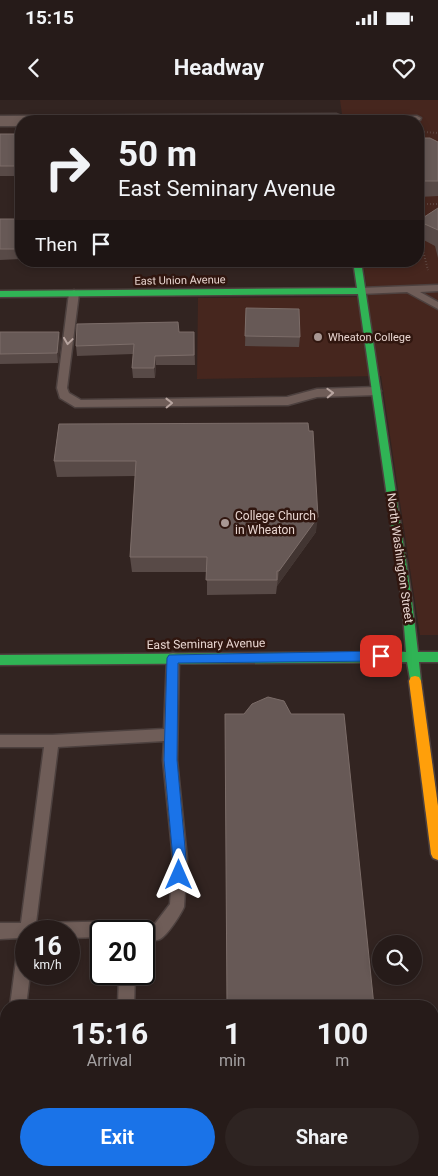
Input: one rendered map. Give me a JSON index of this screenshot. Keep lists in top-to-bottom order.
{
  "streets": {
    "street": ["East Union Avenue", "North Washington Street", "East Seminary Avenue"]
  },
  "crossings": [
    ["East Union Avenue", "North Washington Street"],
    ["North Washington Street", "East Seminary Avenue"]
  ],
  "places": ["Wheaton College", "College Church in Wheaton"],
  "page": {
    "status": "15:15",
    "header": "Headway",
    "turn": ["50 m", "East Seminary Avenue"],
    "then": "Then",
    "speed": "16 km/h",
    "limit": "20",
    "eta": [
      "15:16",
      "Arrival",
      "1",
      "min",
      "100",
      "m"
    ],
    "buttons": ["Exit", "Share"]
  }
}
